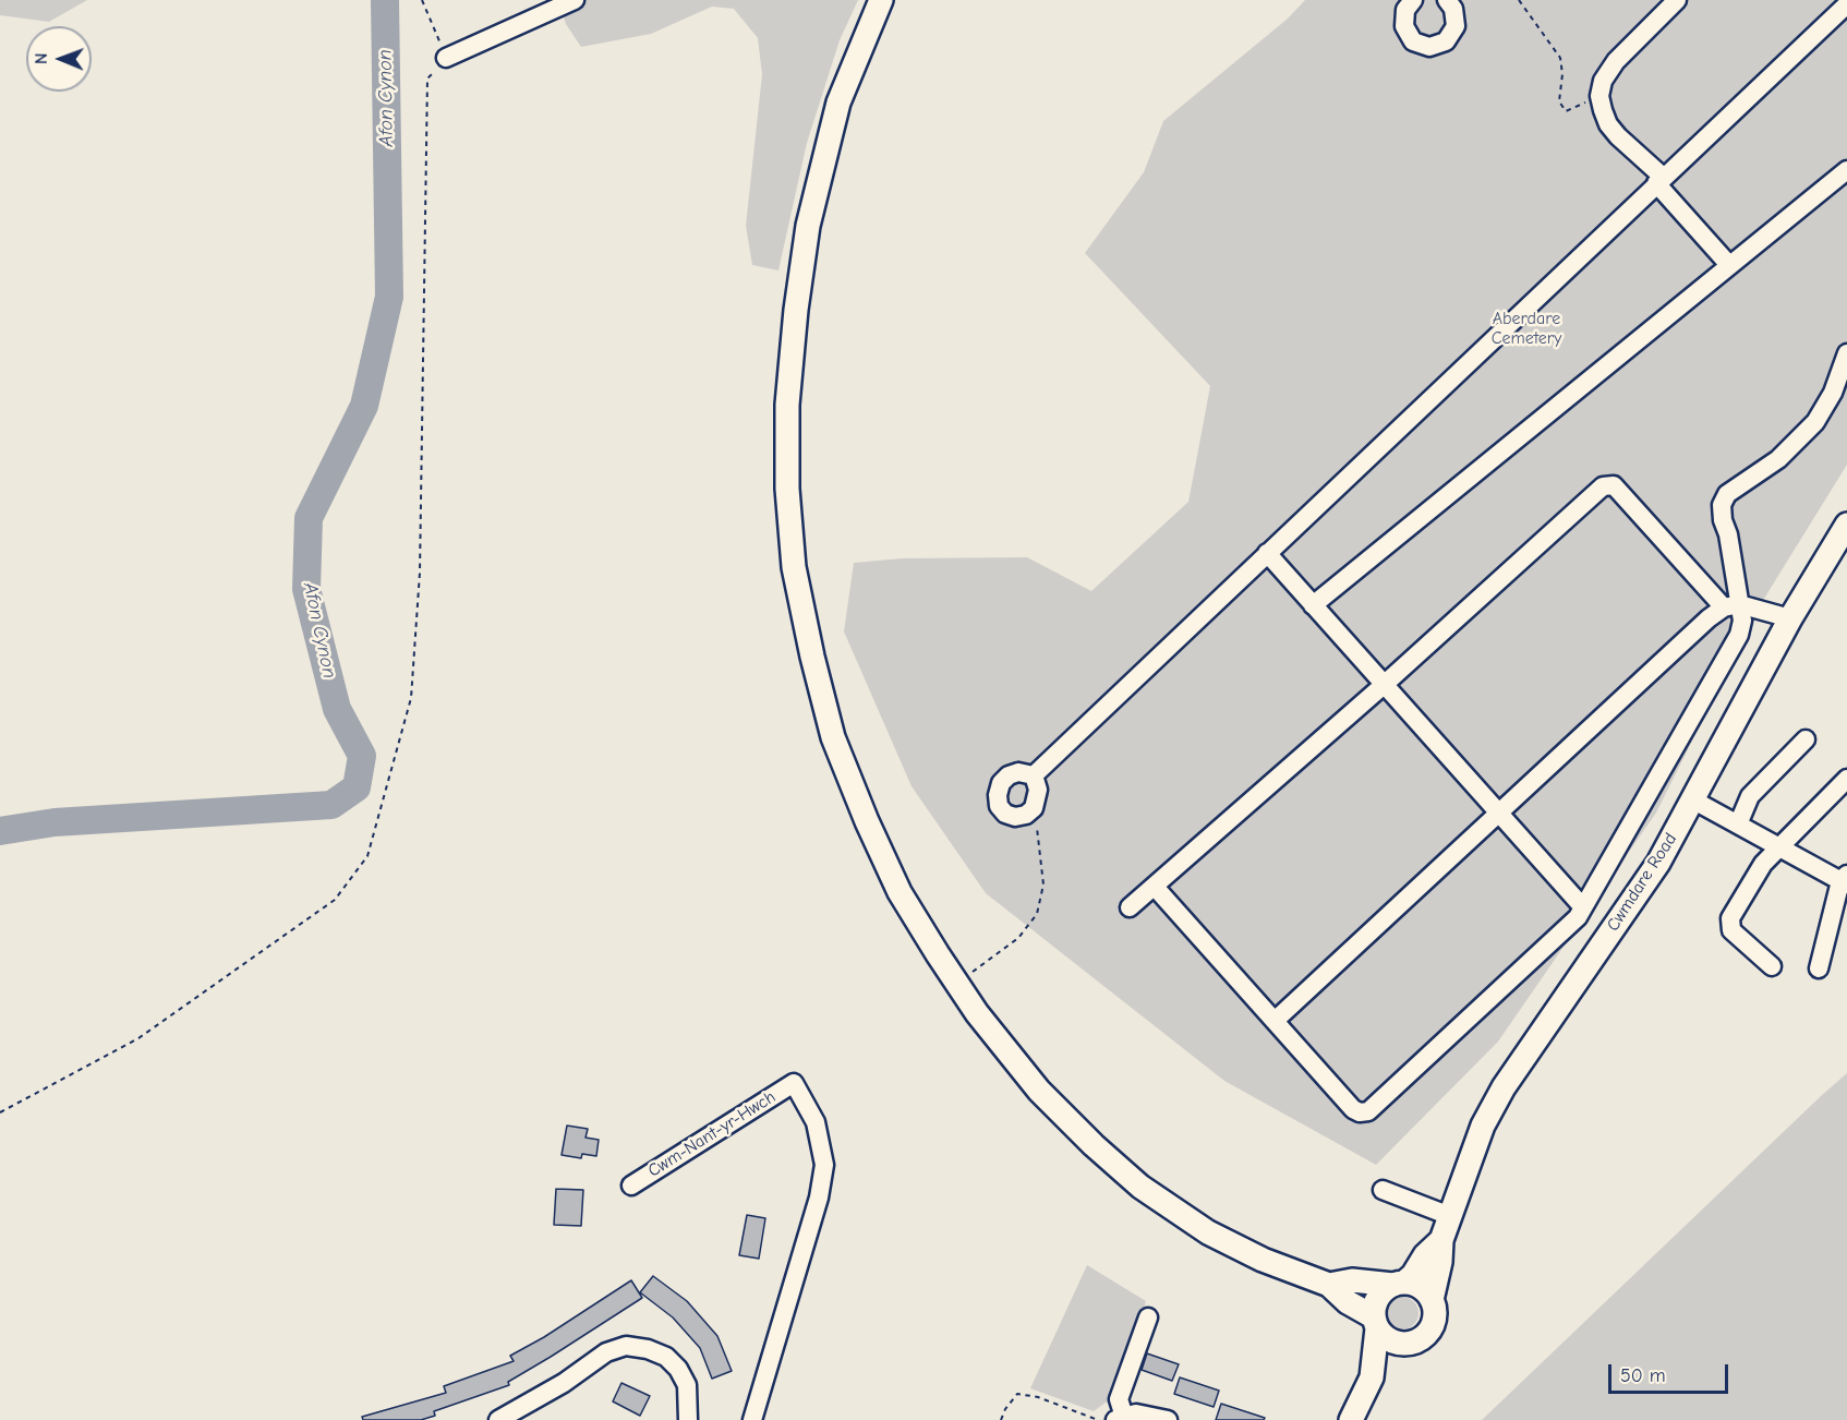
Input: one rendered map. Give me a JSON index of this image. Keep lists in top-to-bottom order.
{
  "streets": {
    "main road": ["Cwmdare Road"],
    "street": ["Cwm-Nant-yr-Hwch"]
  },
  "water": ["Afon Cynon"],
  "parks": ["Aberdare Cemetery"],
  "scale_bar": "50 m",
  "north": "left"
}
